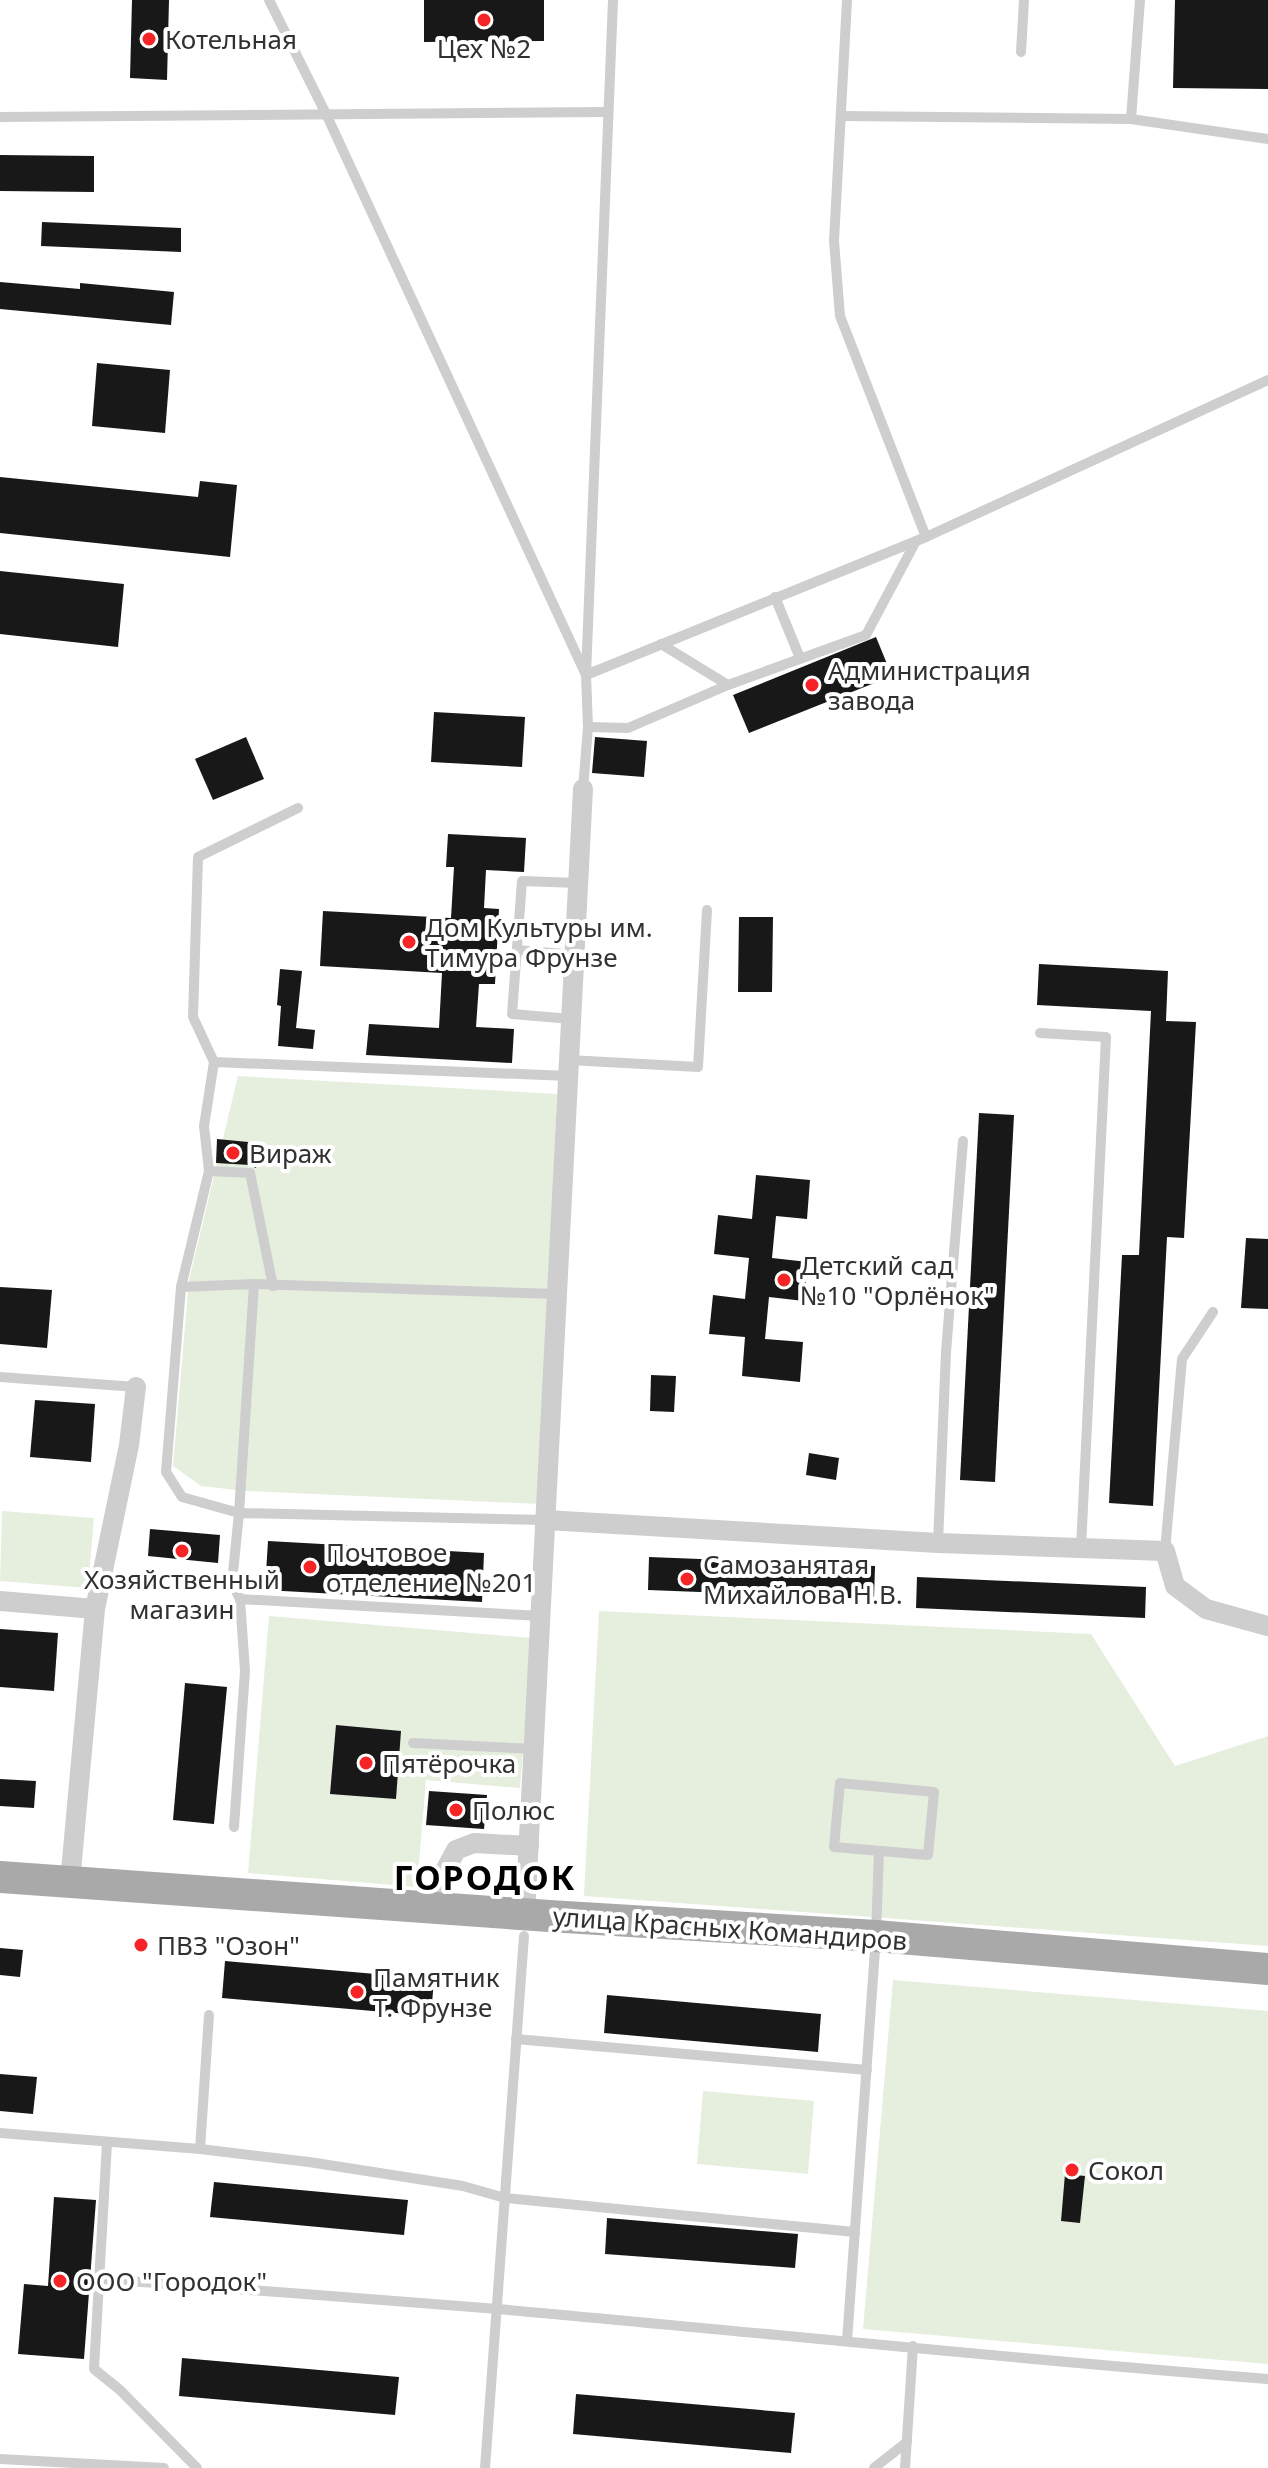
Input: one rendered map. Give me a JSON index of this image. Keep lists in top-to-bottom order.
{
  "streets": {
    "main road": ["улица Красных Командиров"]
  },
  "districts": ["ГОРОДОК"],
  "places": [
    "Цех №2",
    "Котельная",
    "Администрация завода",
    "Дом Культуры им. Тимура Фрунзе",
    "Вираж",
    "Детский сад №10 \"Орлёнок\"",
    "Хозяйственный магазин",
    "Почтовое отделение №201",
    "Самозанятая Михайлова Н.В.",
    "Пятёрочка",
    "Полюс",
    "ПВЗ \"Озон\"",
    "Памятник Т. Фрунзе",
    "Сокол",
    "ООО \"Городок\""
  ]
}
